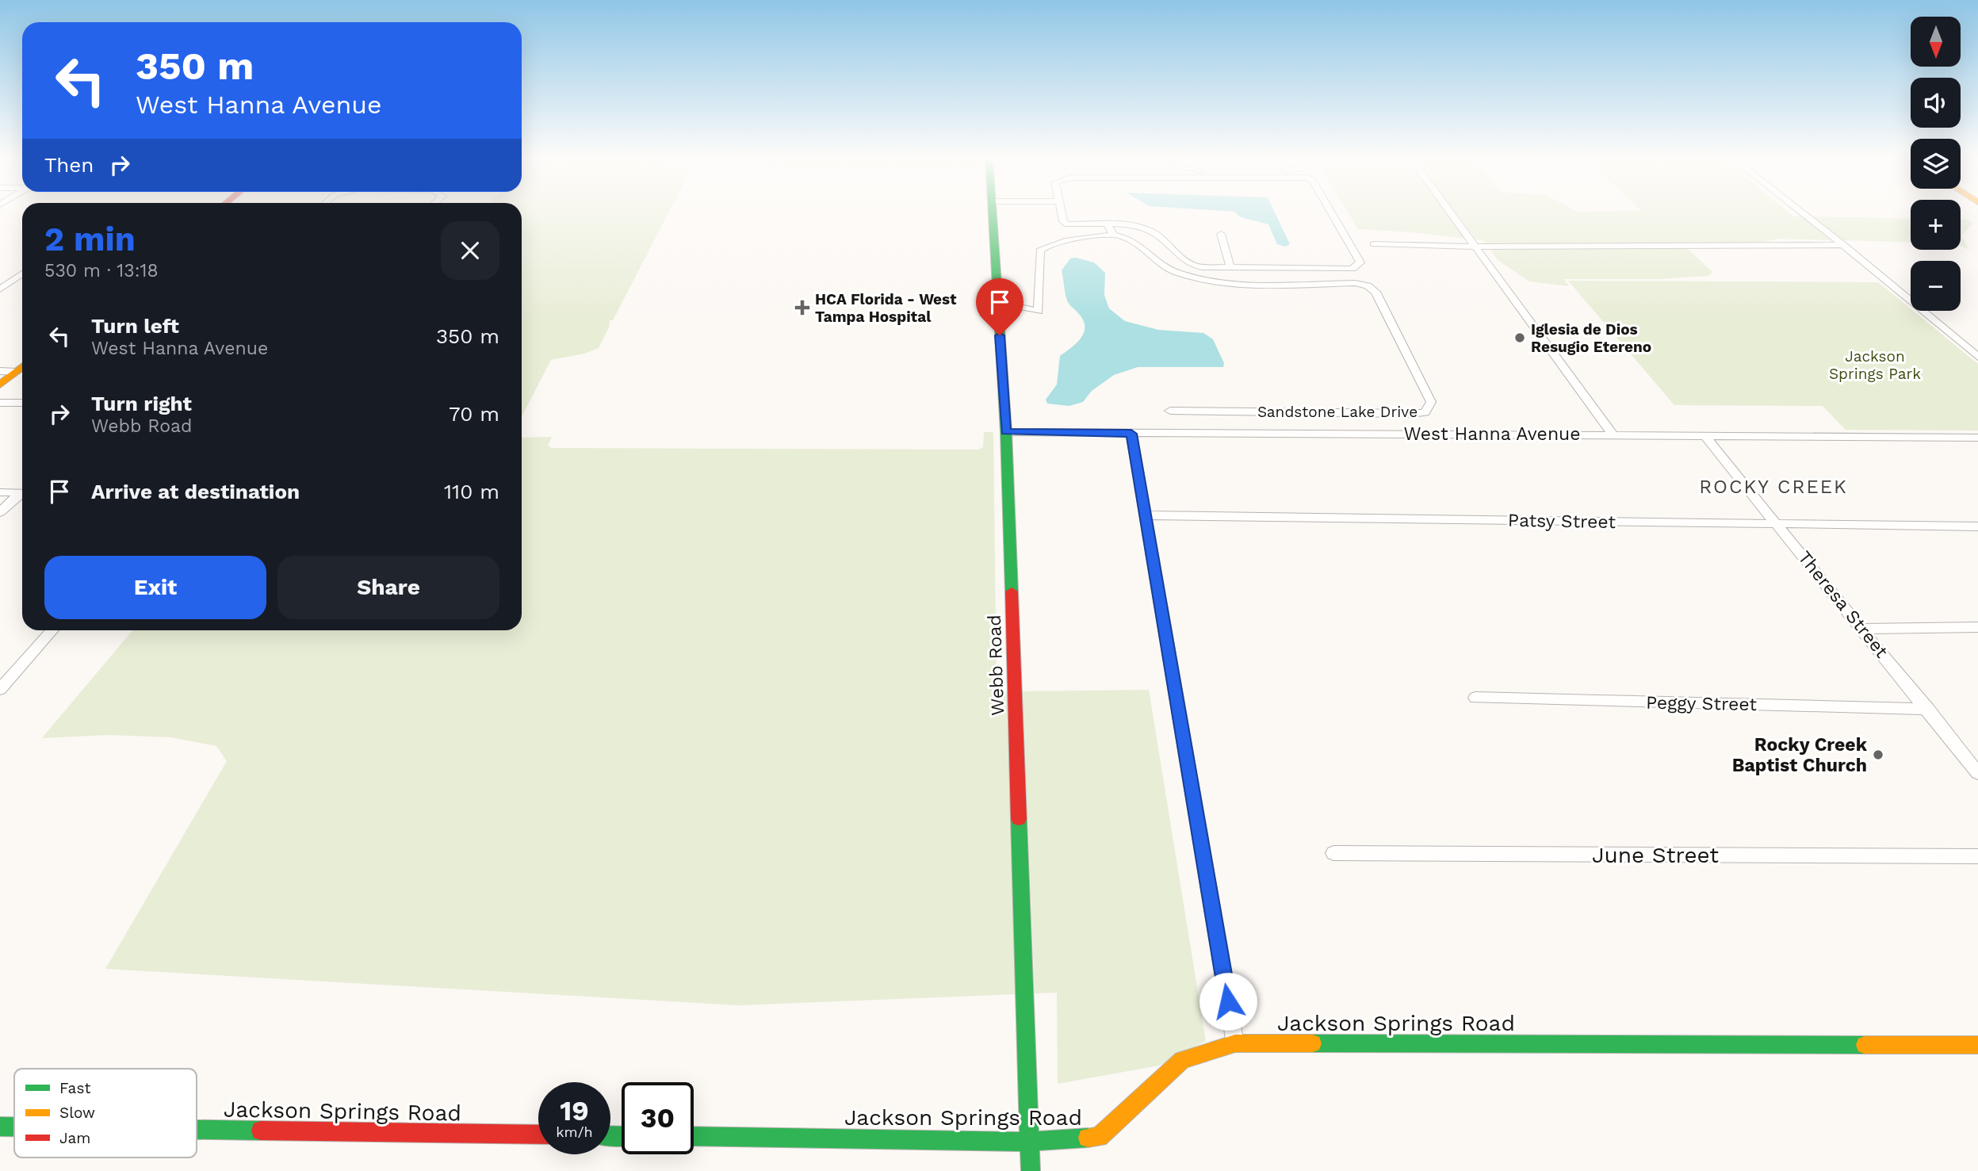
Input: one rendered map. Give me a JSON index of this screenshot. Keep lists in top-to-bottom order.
{
  "streets": {
    "street": [
      "Sandstone Lake Drive",
      "West Hanna Avenue",
      "Patsy Street",
      "Theresa Street",
      "Webb Road",
      "Peggy Street",
      "June Street",
      "Jackson Springs Road"
    ]
  },
  "crossings": [
    ["West Hanna Avenue", "Theresa Street"],
    ["West Hanna Avenue", "Webb Road"],
    ["Patsy Street", "Theresa Street"],
    ["Theresa Street", "Peggy Street"],
    ["Webb Road", "Jackson Springs Road"]
  ],
  "districts": ["ROCKY CREEK"],
  "parks": ["Jackson Springs Park"],
  "places": {
    "health": ["HCA Florida - West Tampa Hospital"],
    "other": ["Iglesia de Dios Resugio Etereno", "Rocky Creek Baptist Church"]
  },
  "legend": ["Fast", "Slow", "Jam"],
  "north": "bottom",
  "page": {
    "map_buttons": ["+", "−"],
    "turn": ["350 m", "West Hanna Avenue"],
    "then": "Then",
    "heading": ["2 min", "530 m · 13:18"],
    "list": [
      {
        "name": "Turn left",
        "note": "West Hanna Avenue",
        "value": "350 m"
      },
      {
        "name": "Turn right",
        "note": "Webb Road",
        "value": "70 m"
      },
      {
        "name": "Arrive at destination",
        "value": "110 m"
      }
    ],
    "buttons": ["Exit", "Share"],
    "speed": "19 km/h",
    "limit": "30"
  }
}
